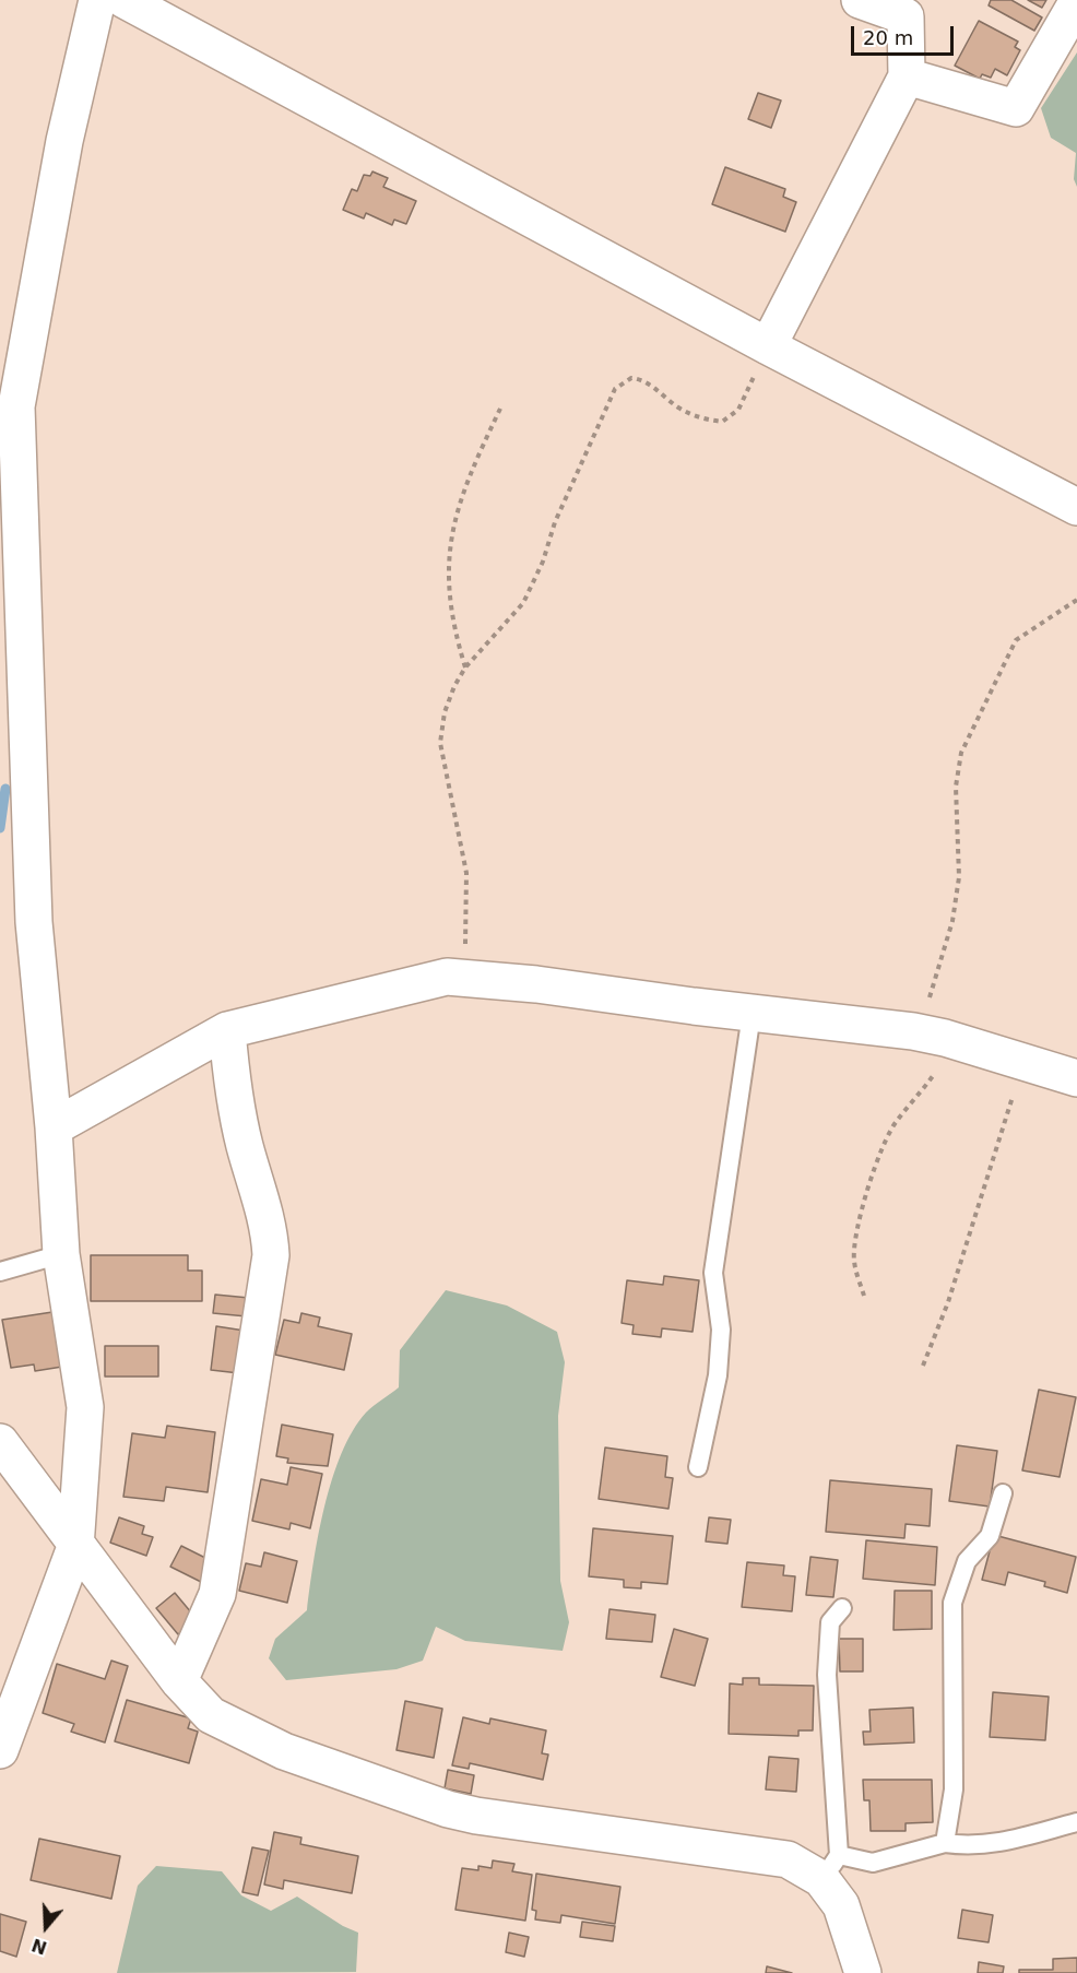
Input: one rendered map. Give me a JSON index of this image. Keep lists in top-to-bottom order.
{
  "scale_bar": "20 m",
  "north": "bottom"
}
